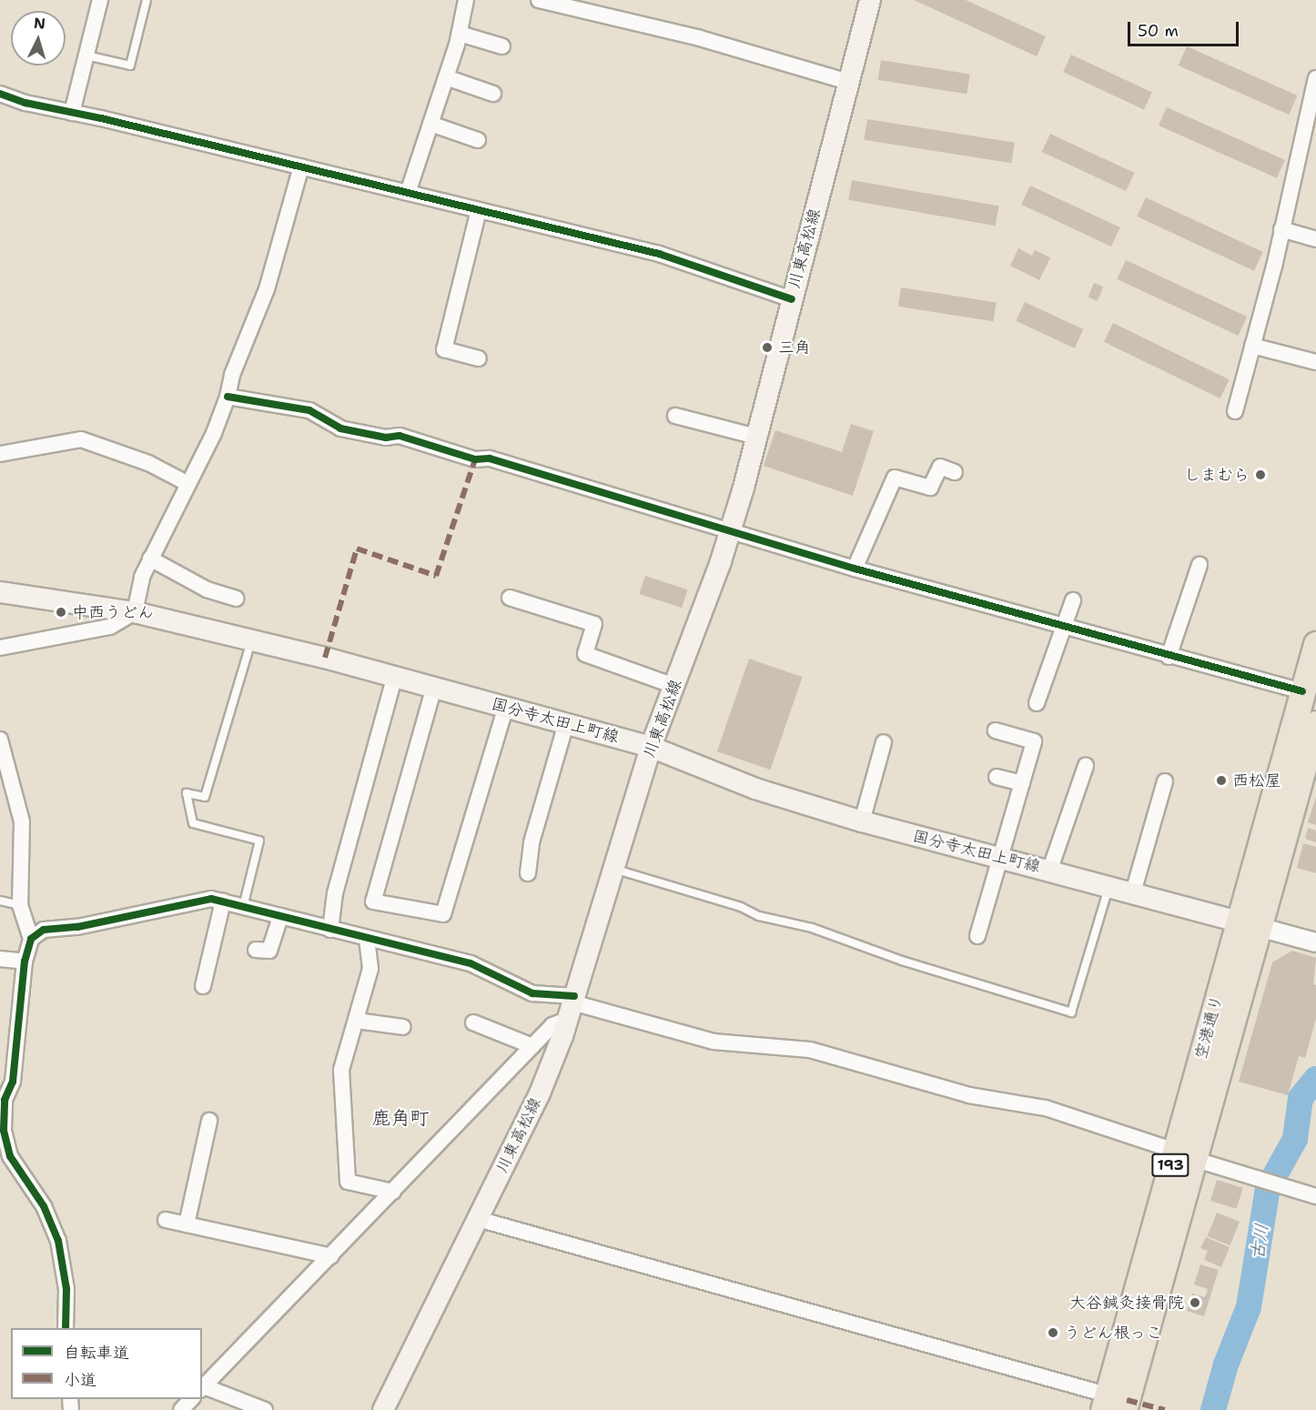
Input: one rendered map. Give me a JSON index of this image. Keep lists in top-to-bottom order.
{
  "streets": {
    "highway": ["空港通り", "193"],
    "main road": ["川東高松線", "国分寺太田上町線"]
  },
  "crossings": [
    ["川東高松線", "国分寺太田上町線"],
    ["国分寺太田上町線", "空港通り"]
  ],
  "districts": ["鹿角町"],
  "water": ["古川"],
  "places": [
    "三角",
    "しまむら",
    "中西うどん",
    "西松屋",
    "大谷鍼灸接骨院",
    "うどん根っこ"
  ],
  "legend": ["自転車道", "小道"],
  "scale_bar": "50 m",
  "north": "top"
}
